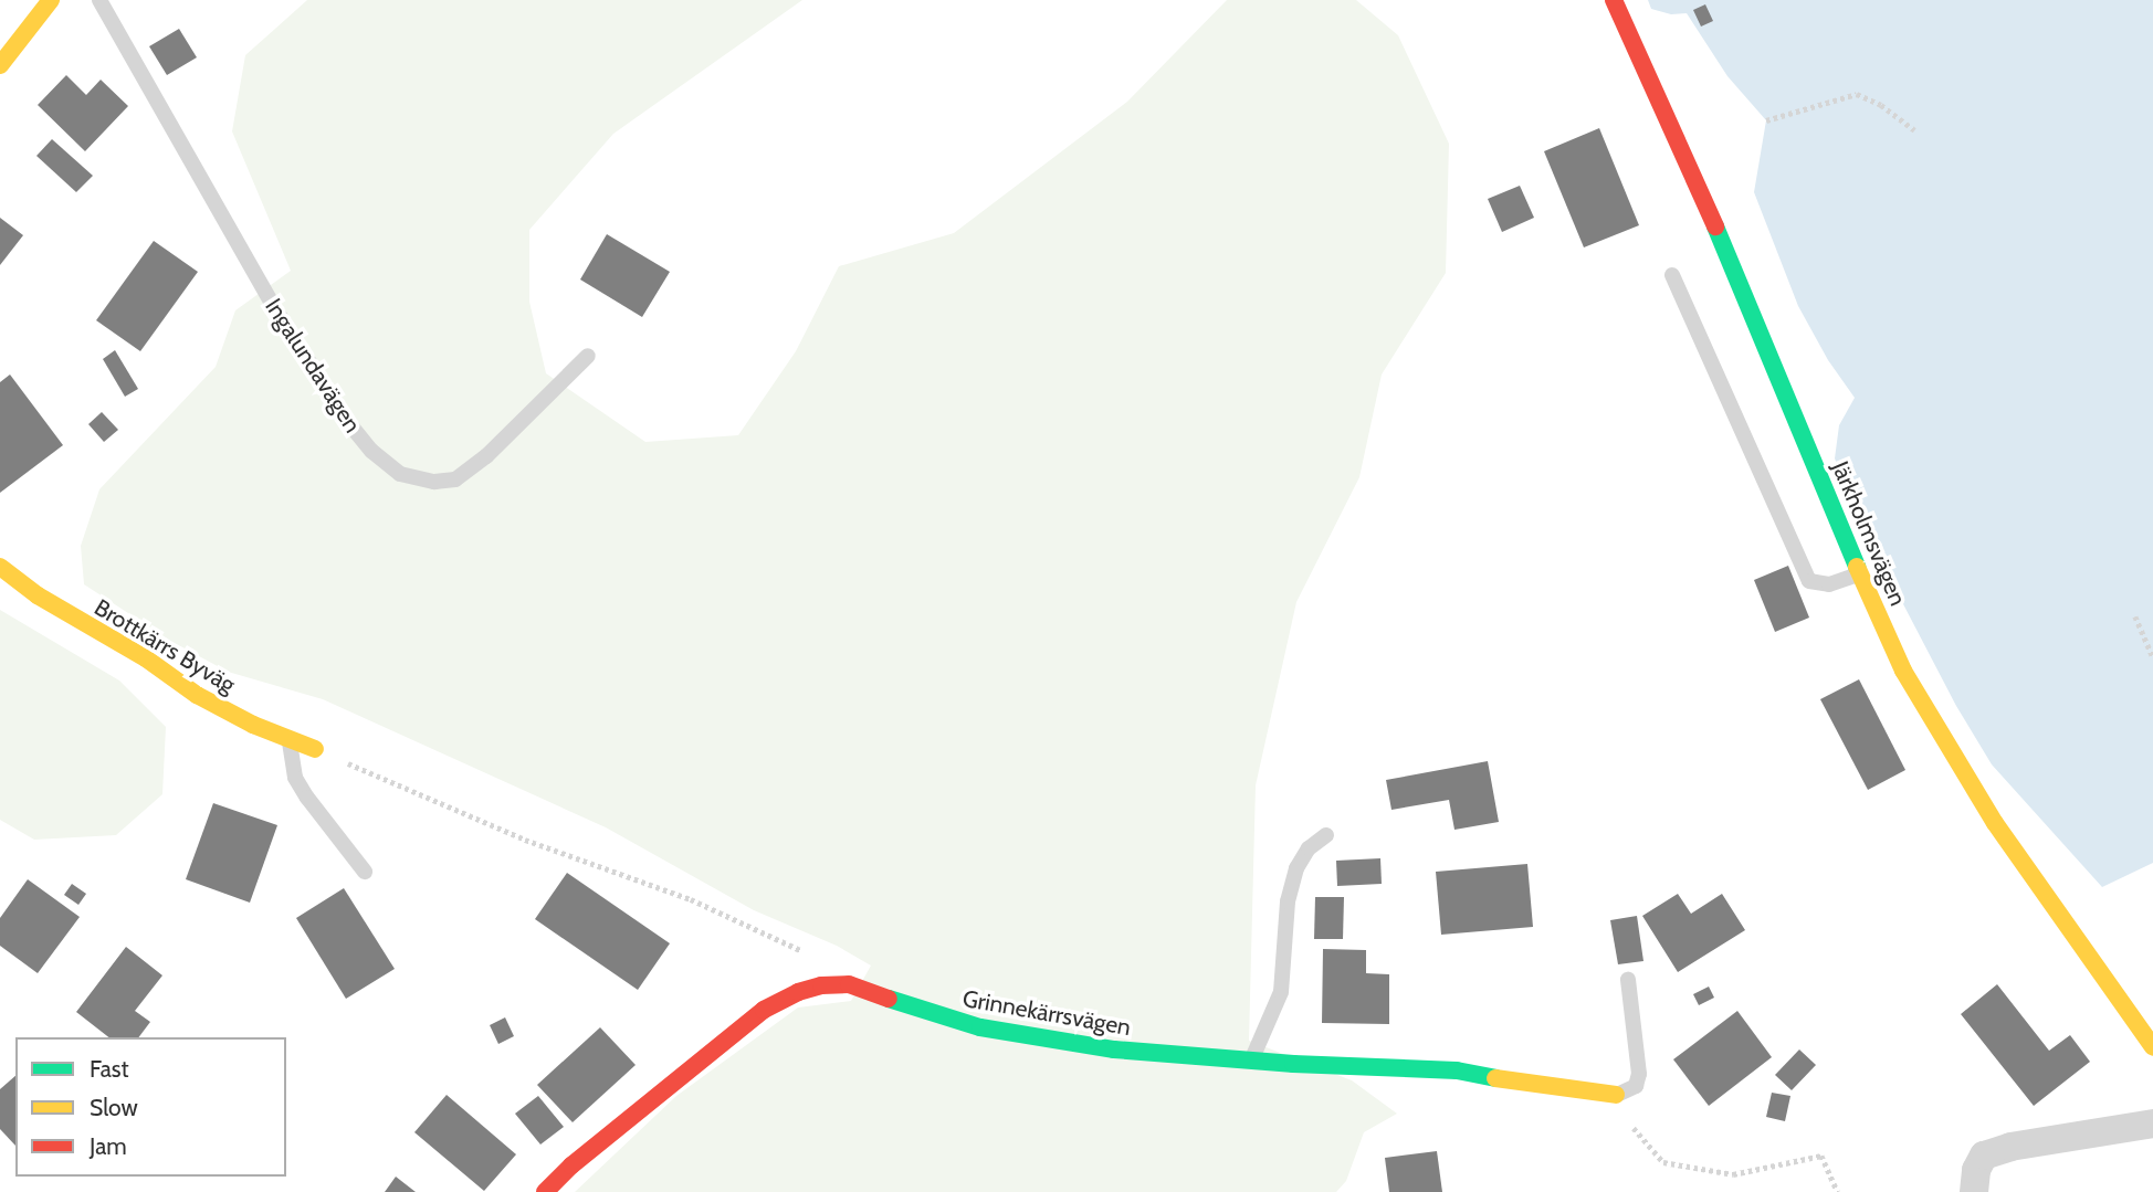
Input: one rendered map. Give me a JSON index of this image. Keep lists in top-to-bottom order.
{
  "streets": {
    "street": ["Järkholmsvägen", "Brottkärrs Byväg", "Grinnekärrsvägen"],
    "lane": ["Ingalundavägen"]
  },
  "legend": ["Fast", "Slow", "Jam"]
}
